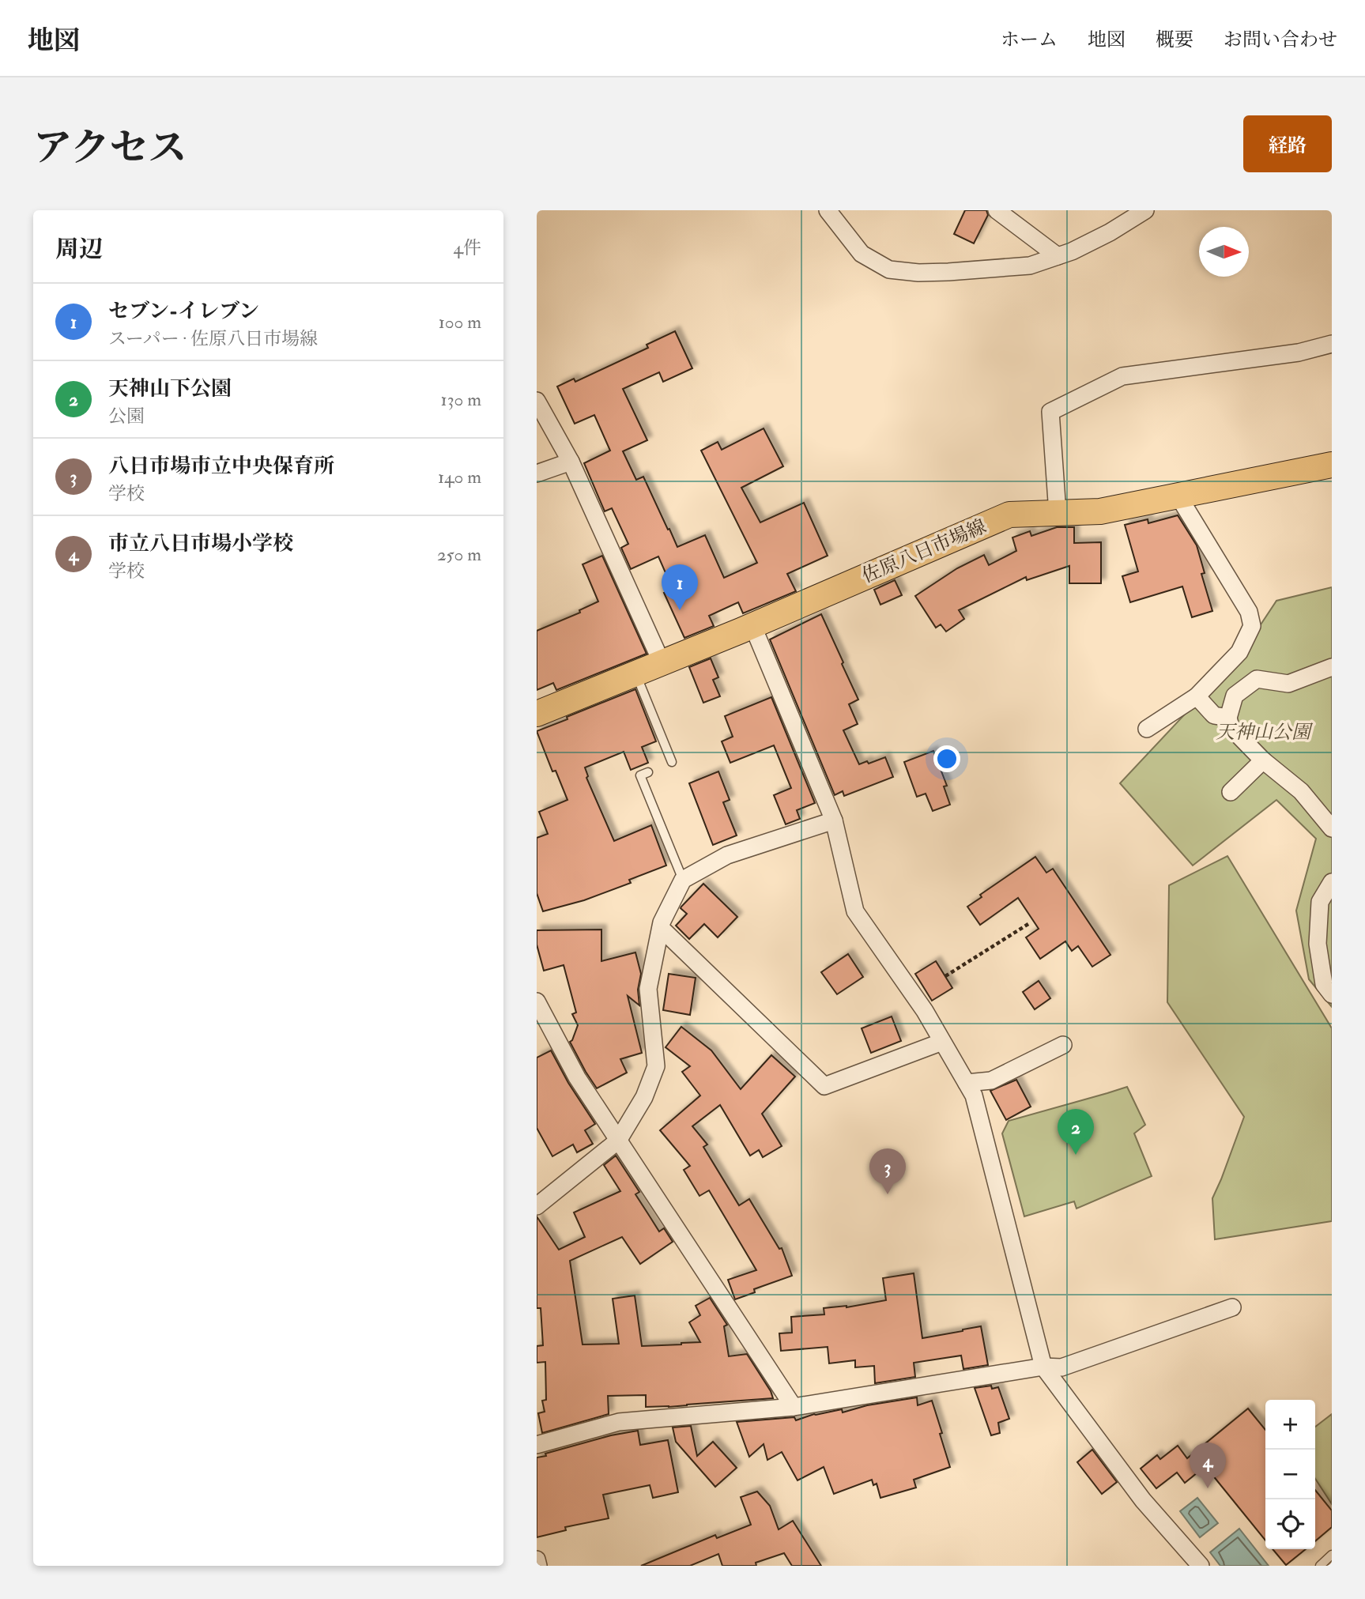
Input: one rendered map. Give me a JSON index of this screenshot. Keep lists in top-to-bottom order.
{
  "streets": {
    "main road": ["佐原八日市場線"]
  },
  "parks": ["天神山公園"],
  "north": "right",
  "page": {
    "header": "地図",
    "nav": [
      "ホーム",
      "地図",
      "概要",
      "お問い合わせ"
    ],
    "buttons": "経路",
    "title": "アクセス",
    "heading": ["周辺", "4件"],
    "list": [
      {
        "mark": "1",
        "name": "セブン-イレブン",
        "note": "スーパー · 佐原八日市場線",
        "value": "100 m"
      },
      {
        "mark": "2",
        "name": "天神山下公園",
        "note": "公園",
        "value": "130 m"
      },
      {
        "mark": "3",
        "name": "八日市場市立中央保育所",
        "note": "学校",
        "value": "140 m"
      },
      {
        "mark": "4",
        "name": "市立八日市場小学校",
        "note": "学校",
        "value": "250 m"
      }
    ],
    "pins": [
      "1",
      "2",
      "3",
      "4"
    ],
    "map_buttons": ["+", "−"]
  }
}
